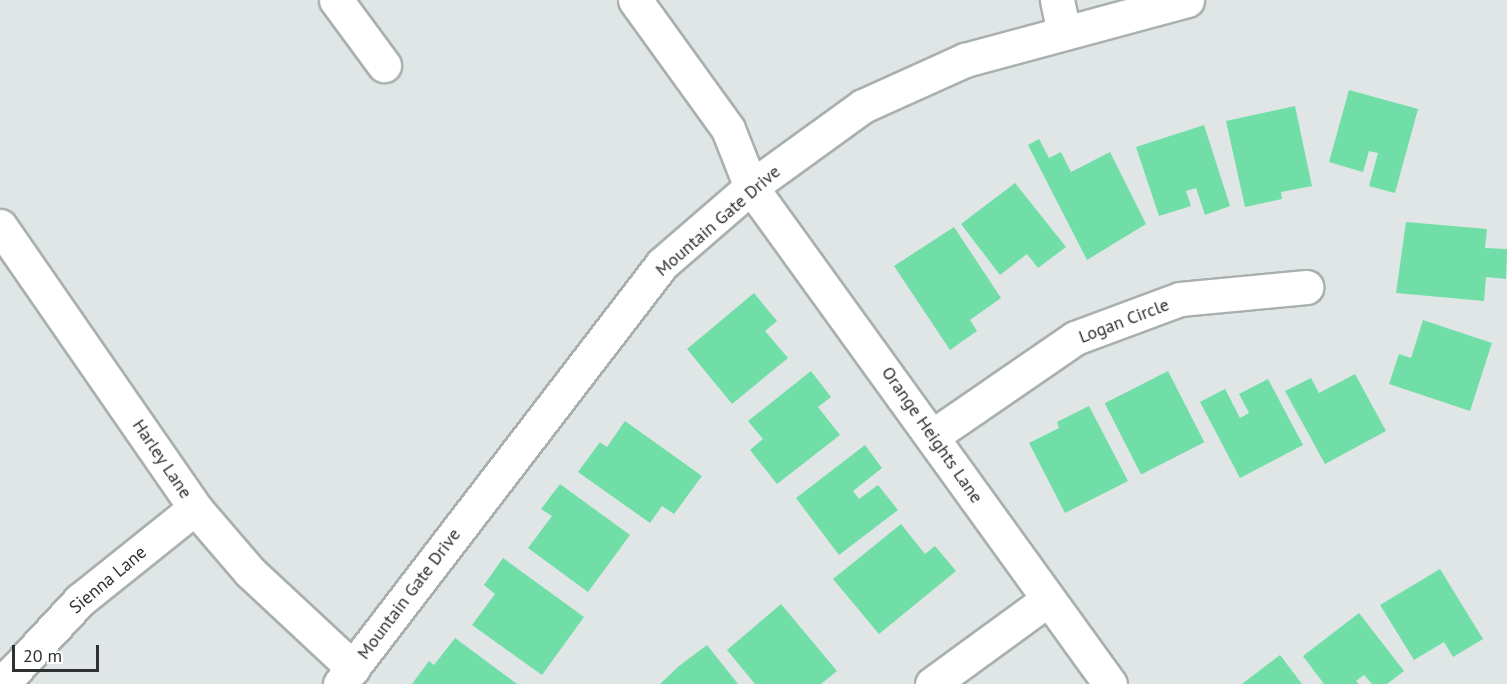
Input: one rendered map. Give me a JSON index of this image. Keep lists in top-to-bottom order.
{
  "streets": {
    "street": [
      "Mountain Gate Drive",
      "Logan Circle",
      "Orange Heights Lane",
      "Harley Lane",
      "Sienna Lane"
    ]
  },
  "crossings": [
    ["Mountain Gate Drive", "Orange Heights Lane"],
    ["Mountain Gate Drive", "Harley Lane"],
    ["Logan Circle", "Orange Heights Lane"],
    ["Harley Lane", "Sienna Lane"]
  ],
  "scale_bar": "20 m"
}
